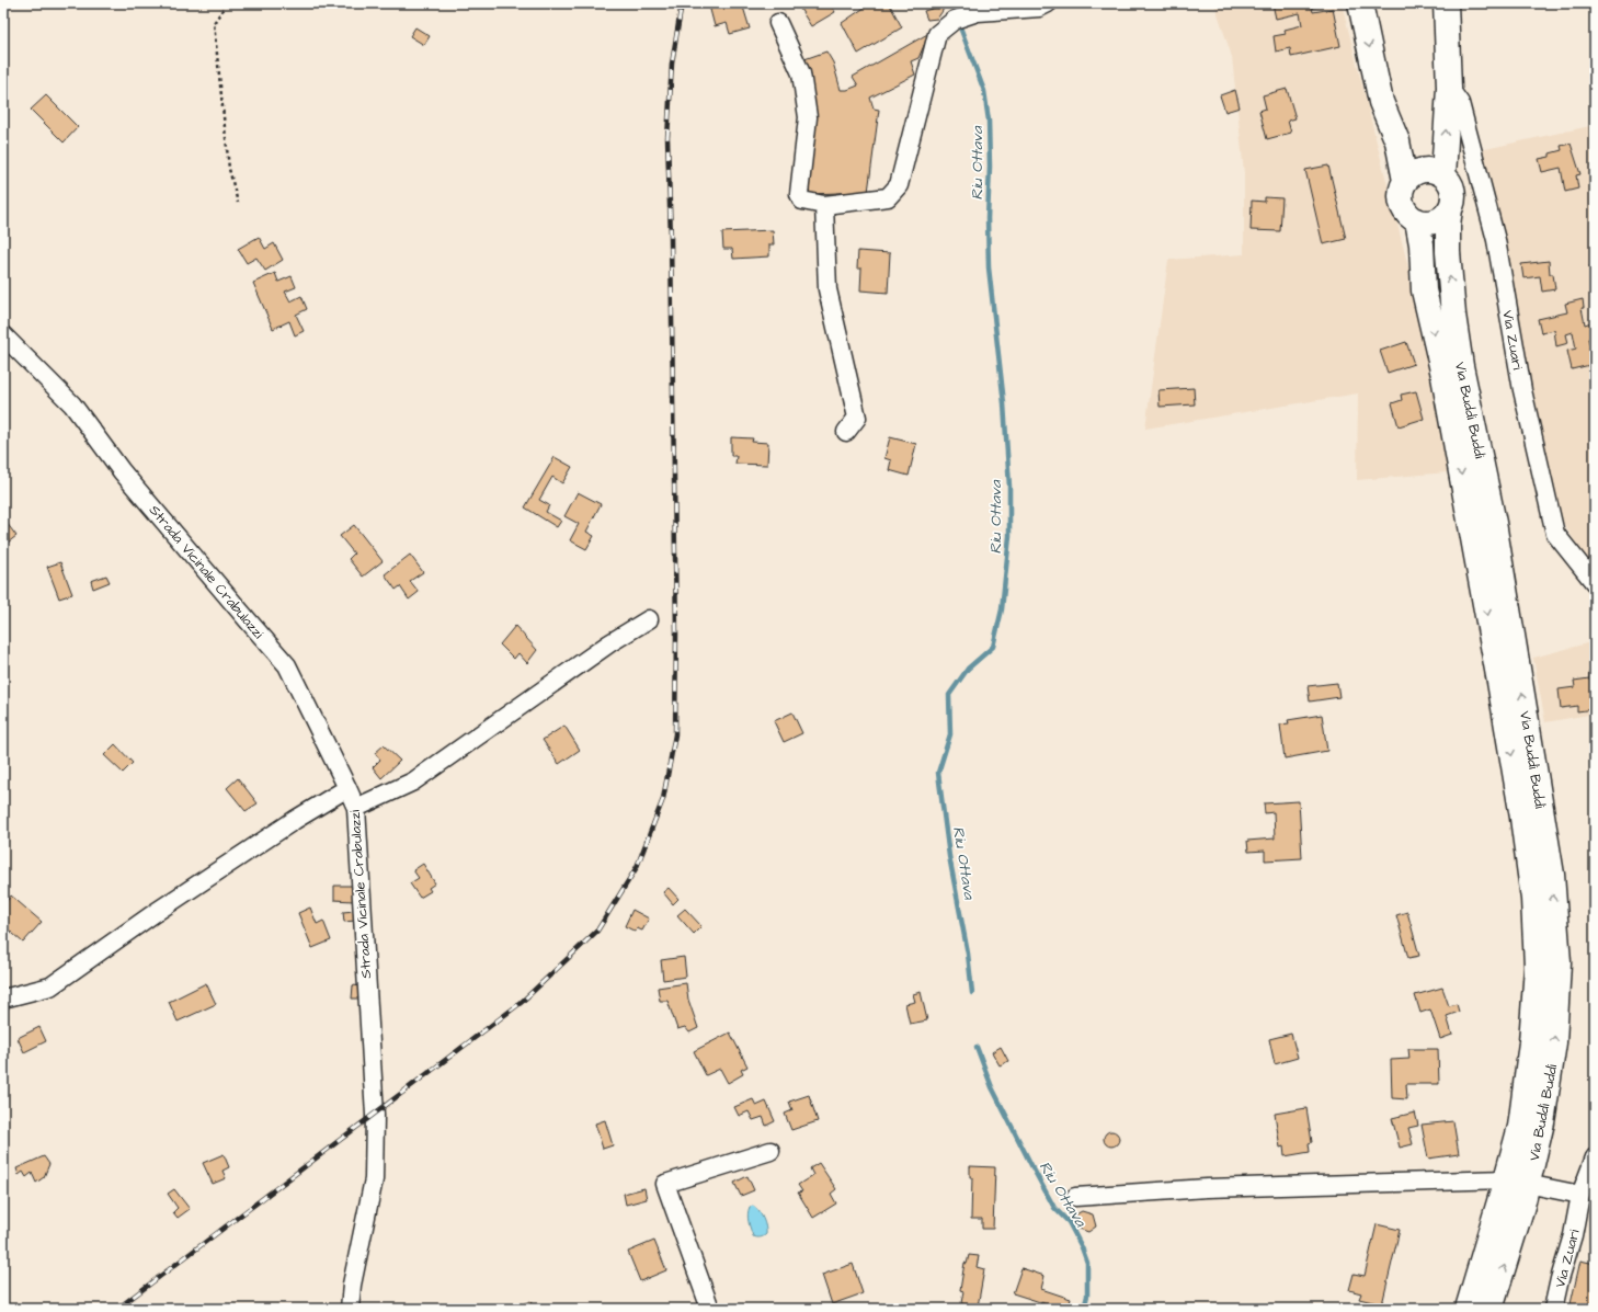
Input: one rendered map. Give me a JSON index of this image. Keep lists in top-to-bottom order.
{
  "streets": {
    "main road": ["Via Buddi Buddi"],
    "street": ["Via Zuari", "Strada Vicinale Crabulazzi"]
  },
  "water": ["Riu Ottava"]
}
